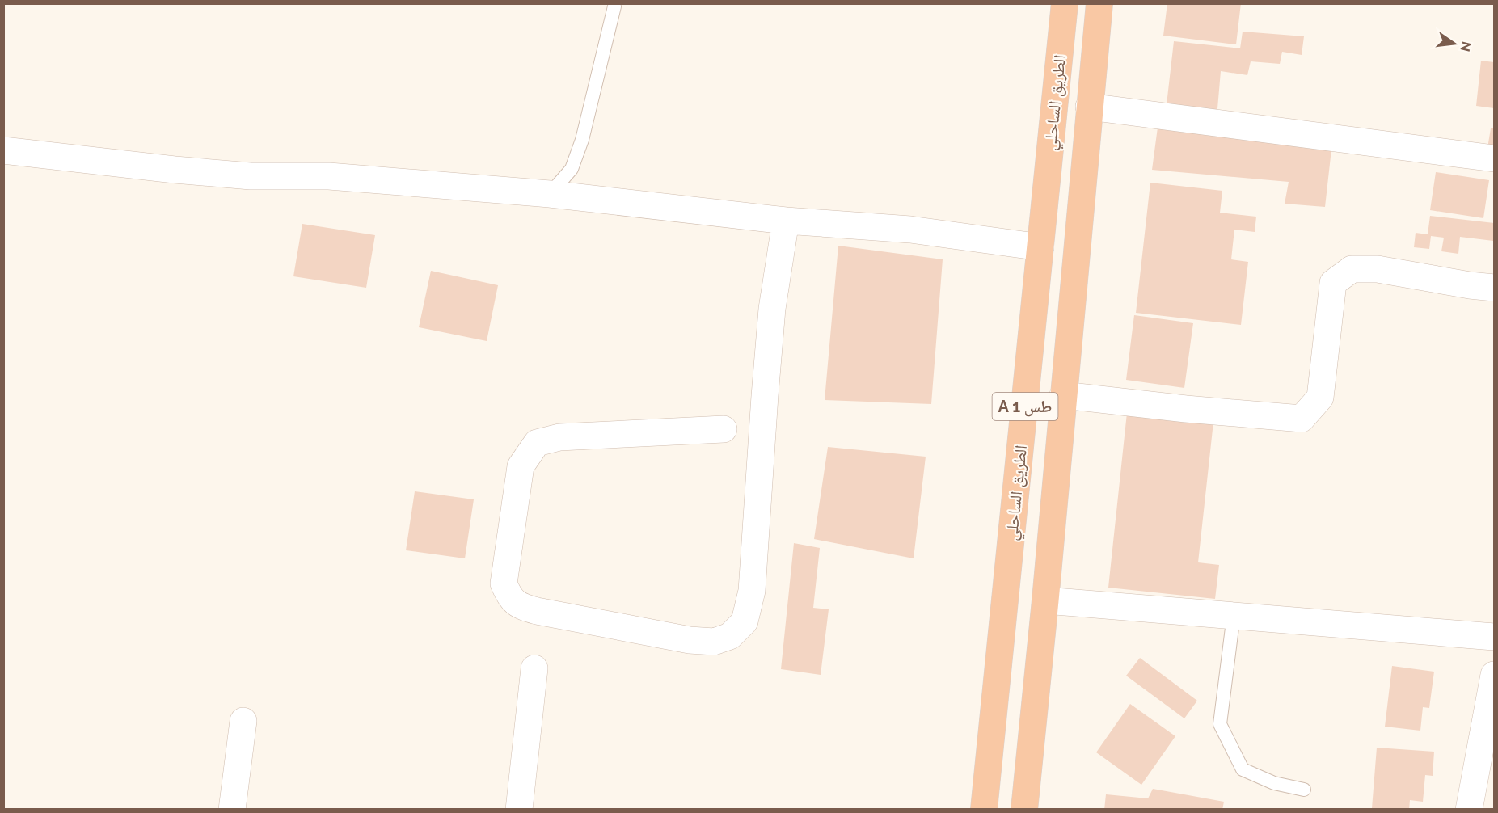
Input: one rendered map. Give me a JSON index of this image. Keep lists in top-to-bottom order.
{
  "streets": {
    "highway": ["الطريق الساحلي", "A 1 طس"]
  },
  "north": "right"
}
